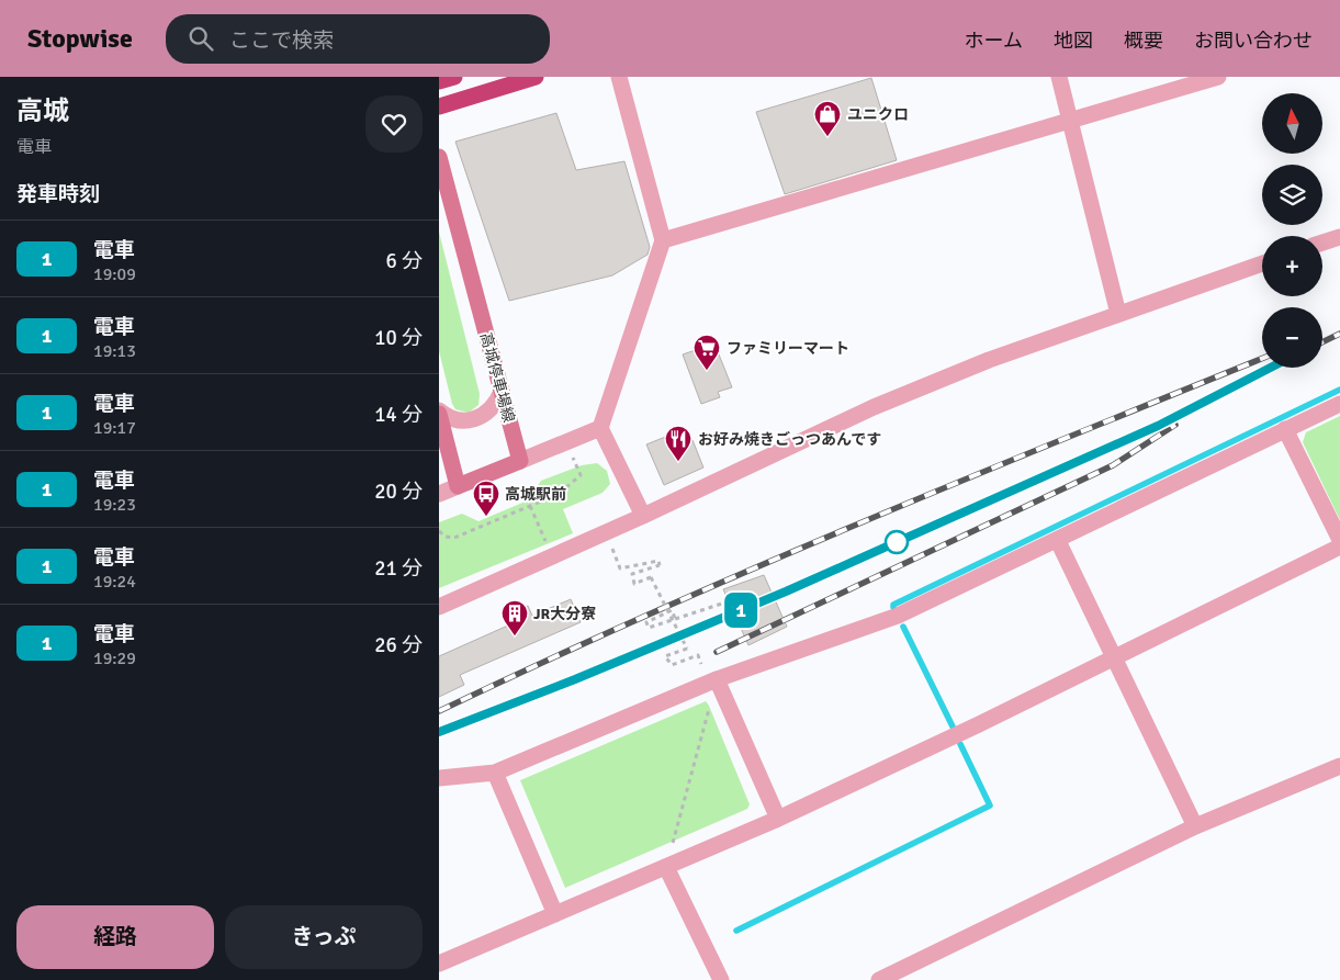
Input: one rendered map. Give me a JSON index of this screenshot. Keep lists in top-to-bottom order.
{
  "streets": {
    "main road": ["高城停車場線"]
  },
  "places": {
    "shop": ["ユニクロ"],
    "supermarket": ["ファミリーマート"],
    "restaurant": ["お好み焼きごっつあんです"],
    "bus stop": ["高城駅前"],
    "building": ["JR大分寮"]
  },
  "north": "top",
  "page": {
    "header": "Stopwise",
    "search": "ここで検索",
    "nav": [
      "ホーム",
      "地図",
      "概要",
      "お問い合わせ"
    ],
    "heading": [
      ["高城", "電車"],
      "発車時刻"
    ],
    "on_map": "1",
    "map_buttons": ["+", "−"],
    "list": [
      {
        "mark": "1",
        "name": "電車",
        "note": "19:09",
        "value": "6 分"
      },
      {
        "mark": "1",
        "name": "電車",
        "note": "19:13",
        "value": "10 分"
      },
      {
        "mark": "1",
        "name": "電車",
        "note": "19:17",
        "value": "14 分"
      },
      {
        "mark": "1",
        "name": "電車",
        "note": "19:23",
        "value": "20 分"
      },
      {
        "mark": "1",
        "name": "電車",
        "note": "19:24",
        "value": "21 分"
      },
      {
        "mark": "1",
        "name": "電車",
        "note": "19:29",
        "value": "26 分"
      }
    ],
    "buttons": ["経路", "きっぷ"]
  }
}
